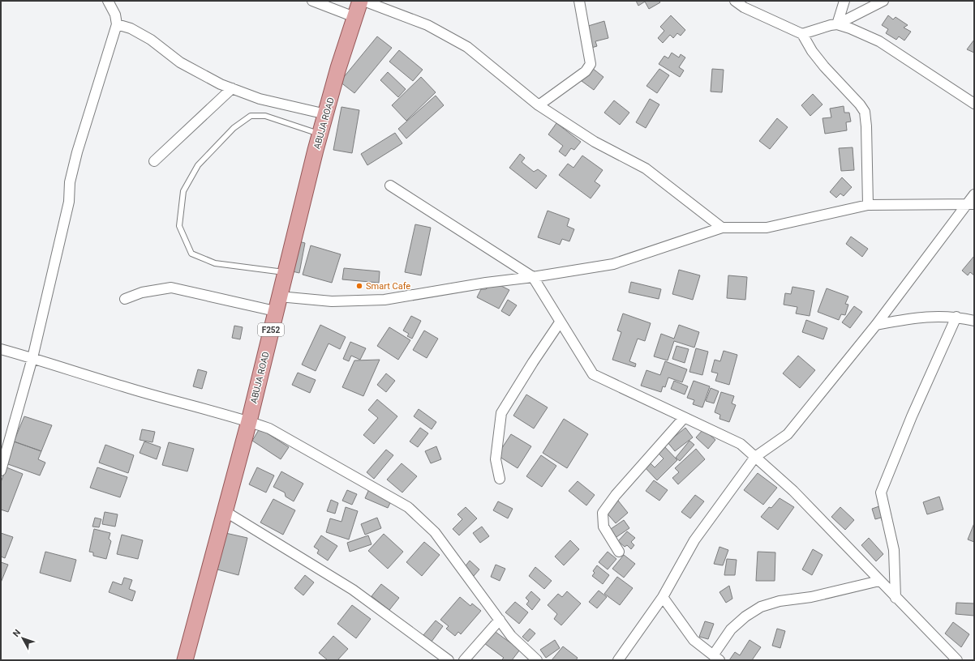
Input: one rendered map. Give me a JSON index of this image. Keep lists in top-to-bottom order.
{
  "streets": {
    "main road": ["ABUJA ROAD", "F252"]
  },
  "places": ["Smart Cafe"],
  "north": "top left"
}
